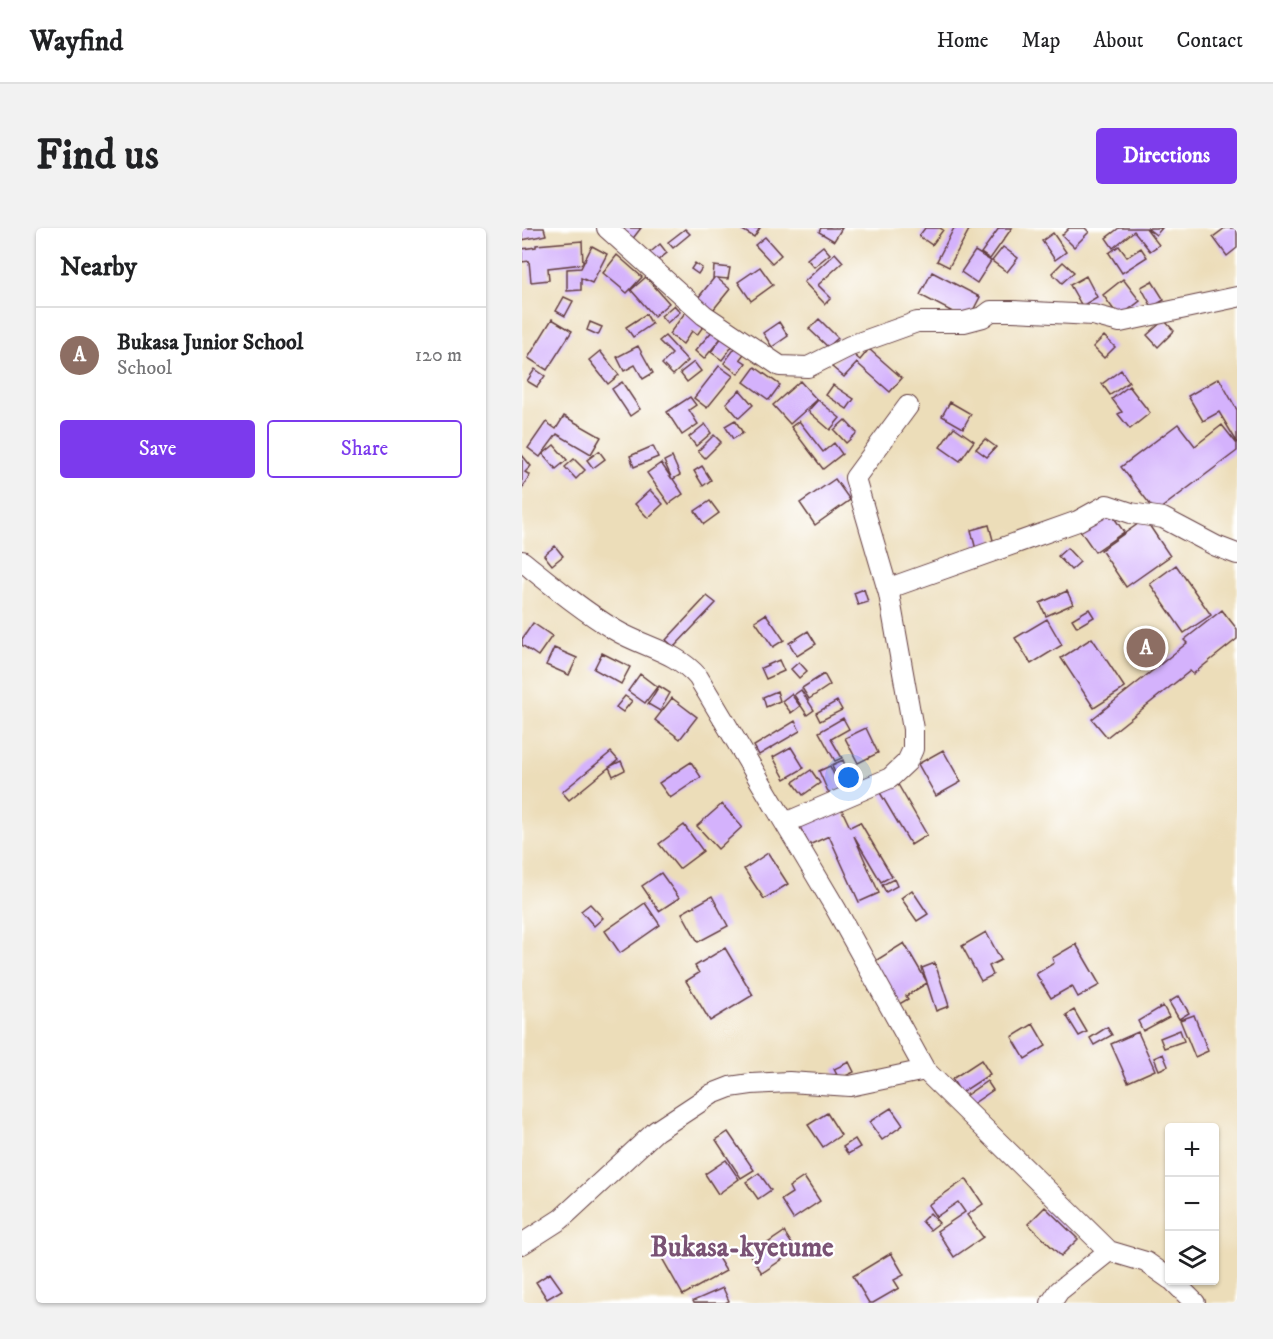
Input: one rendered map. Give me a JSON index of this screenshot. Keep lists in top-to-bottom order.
{
  "districts": ["Bukasa-kyetume"],
  "page": {
    "header": "Wayfind",
    "nav": [
      "Home",
      "Map",
      "About",
      "Contact"
    ],
    "buttons": [
      "Directions",
      ["Save", "Share"]
    ],
    "title": "Find us",
    "heading": "Nearby",
    "list": [
      {
        "mark": "A",
        "name": "Bukasa Junior School",
        "note": "School",
        "value": "120 m"
      }
    ],
    "pins": "A",
    "map_buttons": ["+", "−"]
  }
}
